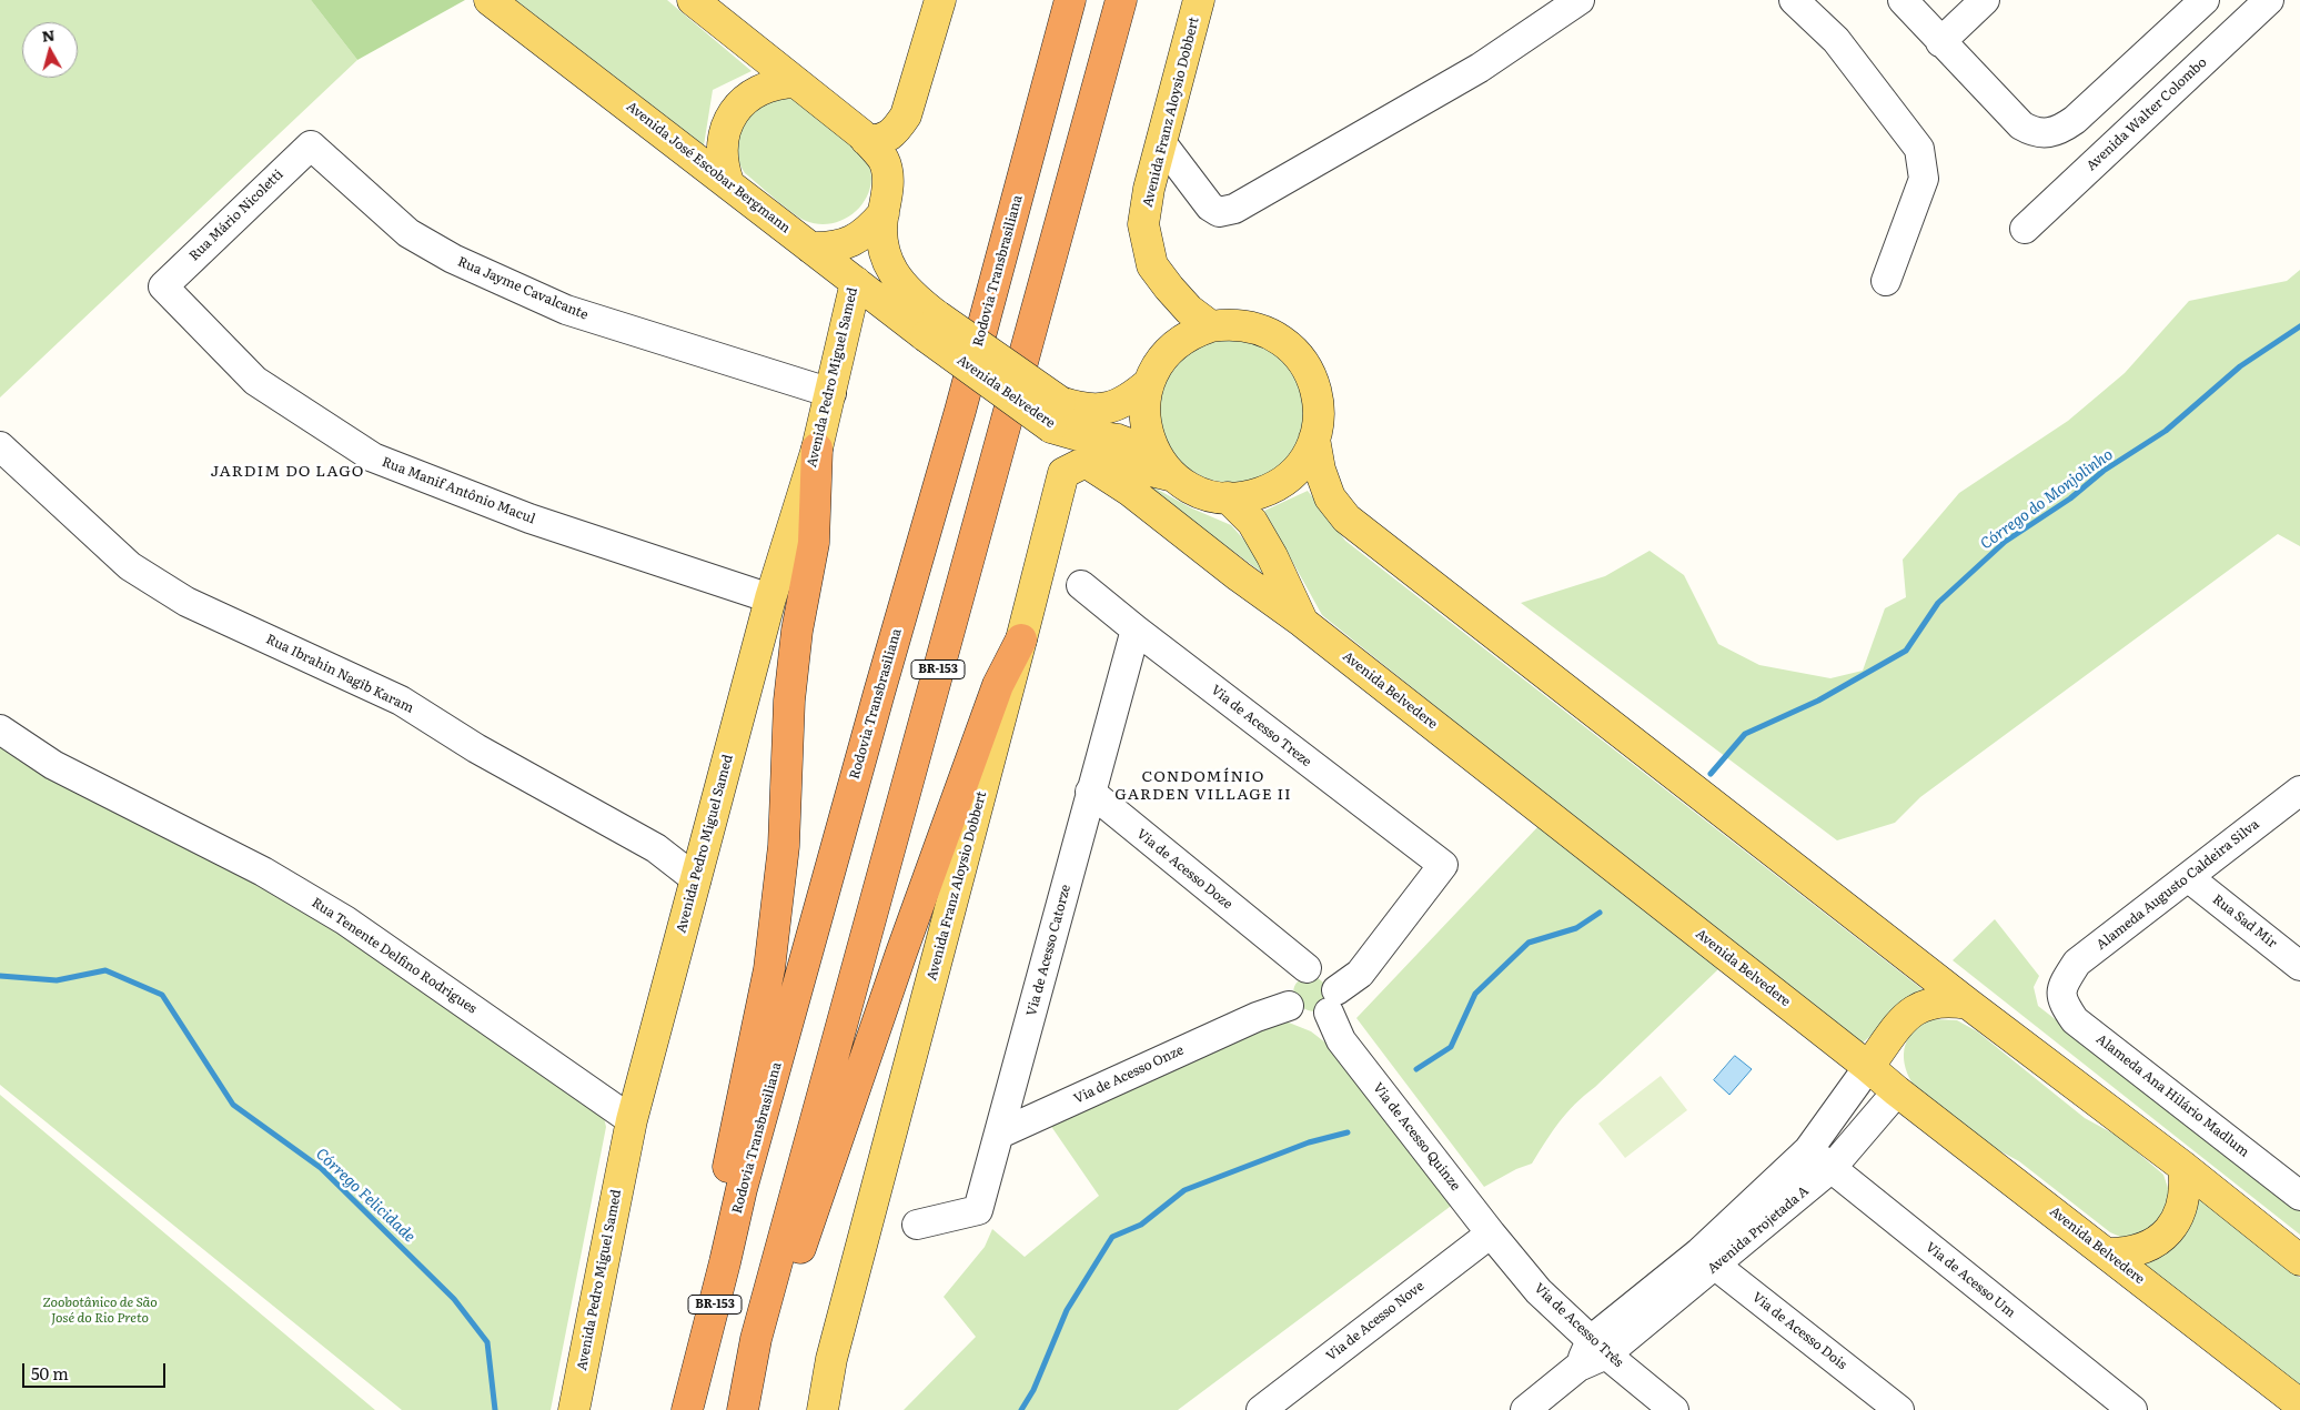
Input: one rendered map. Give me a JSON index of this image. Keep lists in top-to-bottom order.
{
  "streets": {
    "highway": ["Rodovia Transbrasiliana", "BR-153"],
    "main road": [
      "Avenida Franz Aloysio Dobbert",
      "Avenida José Escobar Bergmann",
      "Avenida Pedro Miguel Samed",
      "Avenida Belvedere"
    ],
    "street": [
      "Avenida Walter Colombo",
      "Rua Mário Nicoletti",
      "Rua Jayme Cavalcante",
      "Rua Manif Antônio Macul",
      "Rua Ibrahin Nagib Karam",
      "Via de Acesso Treze",
      "Via de Acesso Doze",
      "Alameda Augusto Caldeira Silva",
      "Rua Sad Mir",
      "Via de Acesso Catorze",
      "Rua Tenente Delfino Rodrigues",
      "Via de Acesso Onze",
      "Alameda Ana Hilário Madlum",
      "Via de Acesso Quinze",
      "Avenida Projetada A",
      "Via de Acesso Um",
      "Via de Acesso Nove",
      "Via de Acesso Três",
      "Via de Acesso Dois"
    ]
  },
  "crossings": [
    ["Avenida Franz Aloysio Dobbert", "Avenida Belvedere"],
    ["Avenida José Escobar Bergmann", "Avenida Pedro Miguel Samed"],
    ["Avenida José Escobar Bergmann", "Avenida Belvedere"],
    ["Rua Mário Nicoletti", "Rua Jayme Cavalcante"],
    ["Rua Mário Nicoletti", "Rua Manif Antônio Macul"],
    ["Rua Jayme Cavalcante", "Avenida Pedro Miguel Samed"],
    ["Avenida Pedro Miguel Samed", "Rua Manif Antônio Macul"],
    ["Avenida Pedro Miguel Samed", "Rua Ibrahin Nagib Karam"],
    ["Avenida Pedro Miguel Samed", "Rua Tenente Delfino Rodrigues"],
    ["Avenida Belvedere", "Avenida Projetada A"],
    ["Via de Acesso Treze", "Via de Acesso Catorze"],
    ["Via de Acesso Treze", "Via de Acesso Onze"],
    ["Via de Acesso Doze", "Via de Acesso Catorze"],
    ["Via de Acesso Doze", "Via de Acesso Onze"],
    ["Via de Acesso Doze", "Via de Acesso Quinze"],
    ["Alameda Augusto Caldeira Silva", "Rua Sad Mir"],
    ["Alameda Augusto Caldeira Silva", "Alameda Ana Hilário Madlum"],
    ["Via de Acesso Catorze", "Via de Acesso Onze"],
    ["Via de Acesso Onze", "Via de Acesso Quinze"],
    ["Via de Acesso Quinze", "Via de Acesso Nove"],
    ["Via de Acesso Quinze", "Via de Acesso Três"],
    ["Avenida Projetada A", "Via de Acesso Um"],
    ["Avenida Projetada A", "Via de Acesso Três"],
    ["Avenida Projetada A", "Via de Acesso Dois"],
    ["Via de Acesso Nove", "Via de Acesso Três"]
  ],
  "districts": ["JARDIM DO LAGO", "CONDOMÍNIO GARDEN VILLAGE II"],
  "water": ["Córrego do Monjolinho", "Córrego Felicidade"],
  "parks": ["Zoobotânico de São José do Rio Preto"],
  "scale_bar": "50 m",
  "north": "top"
}
